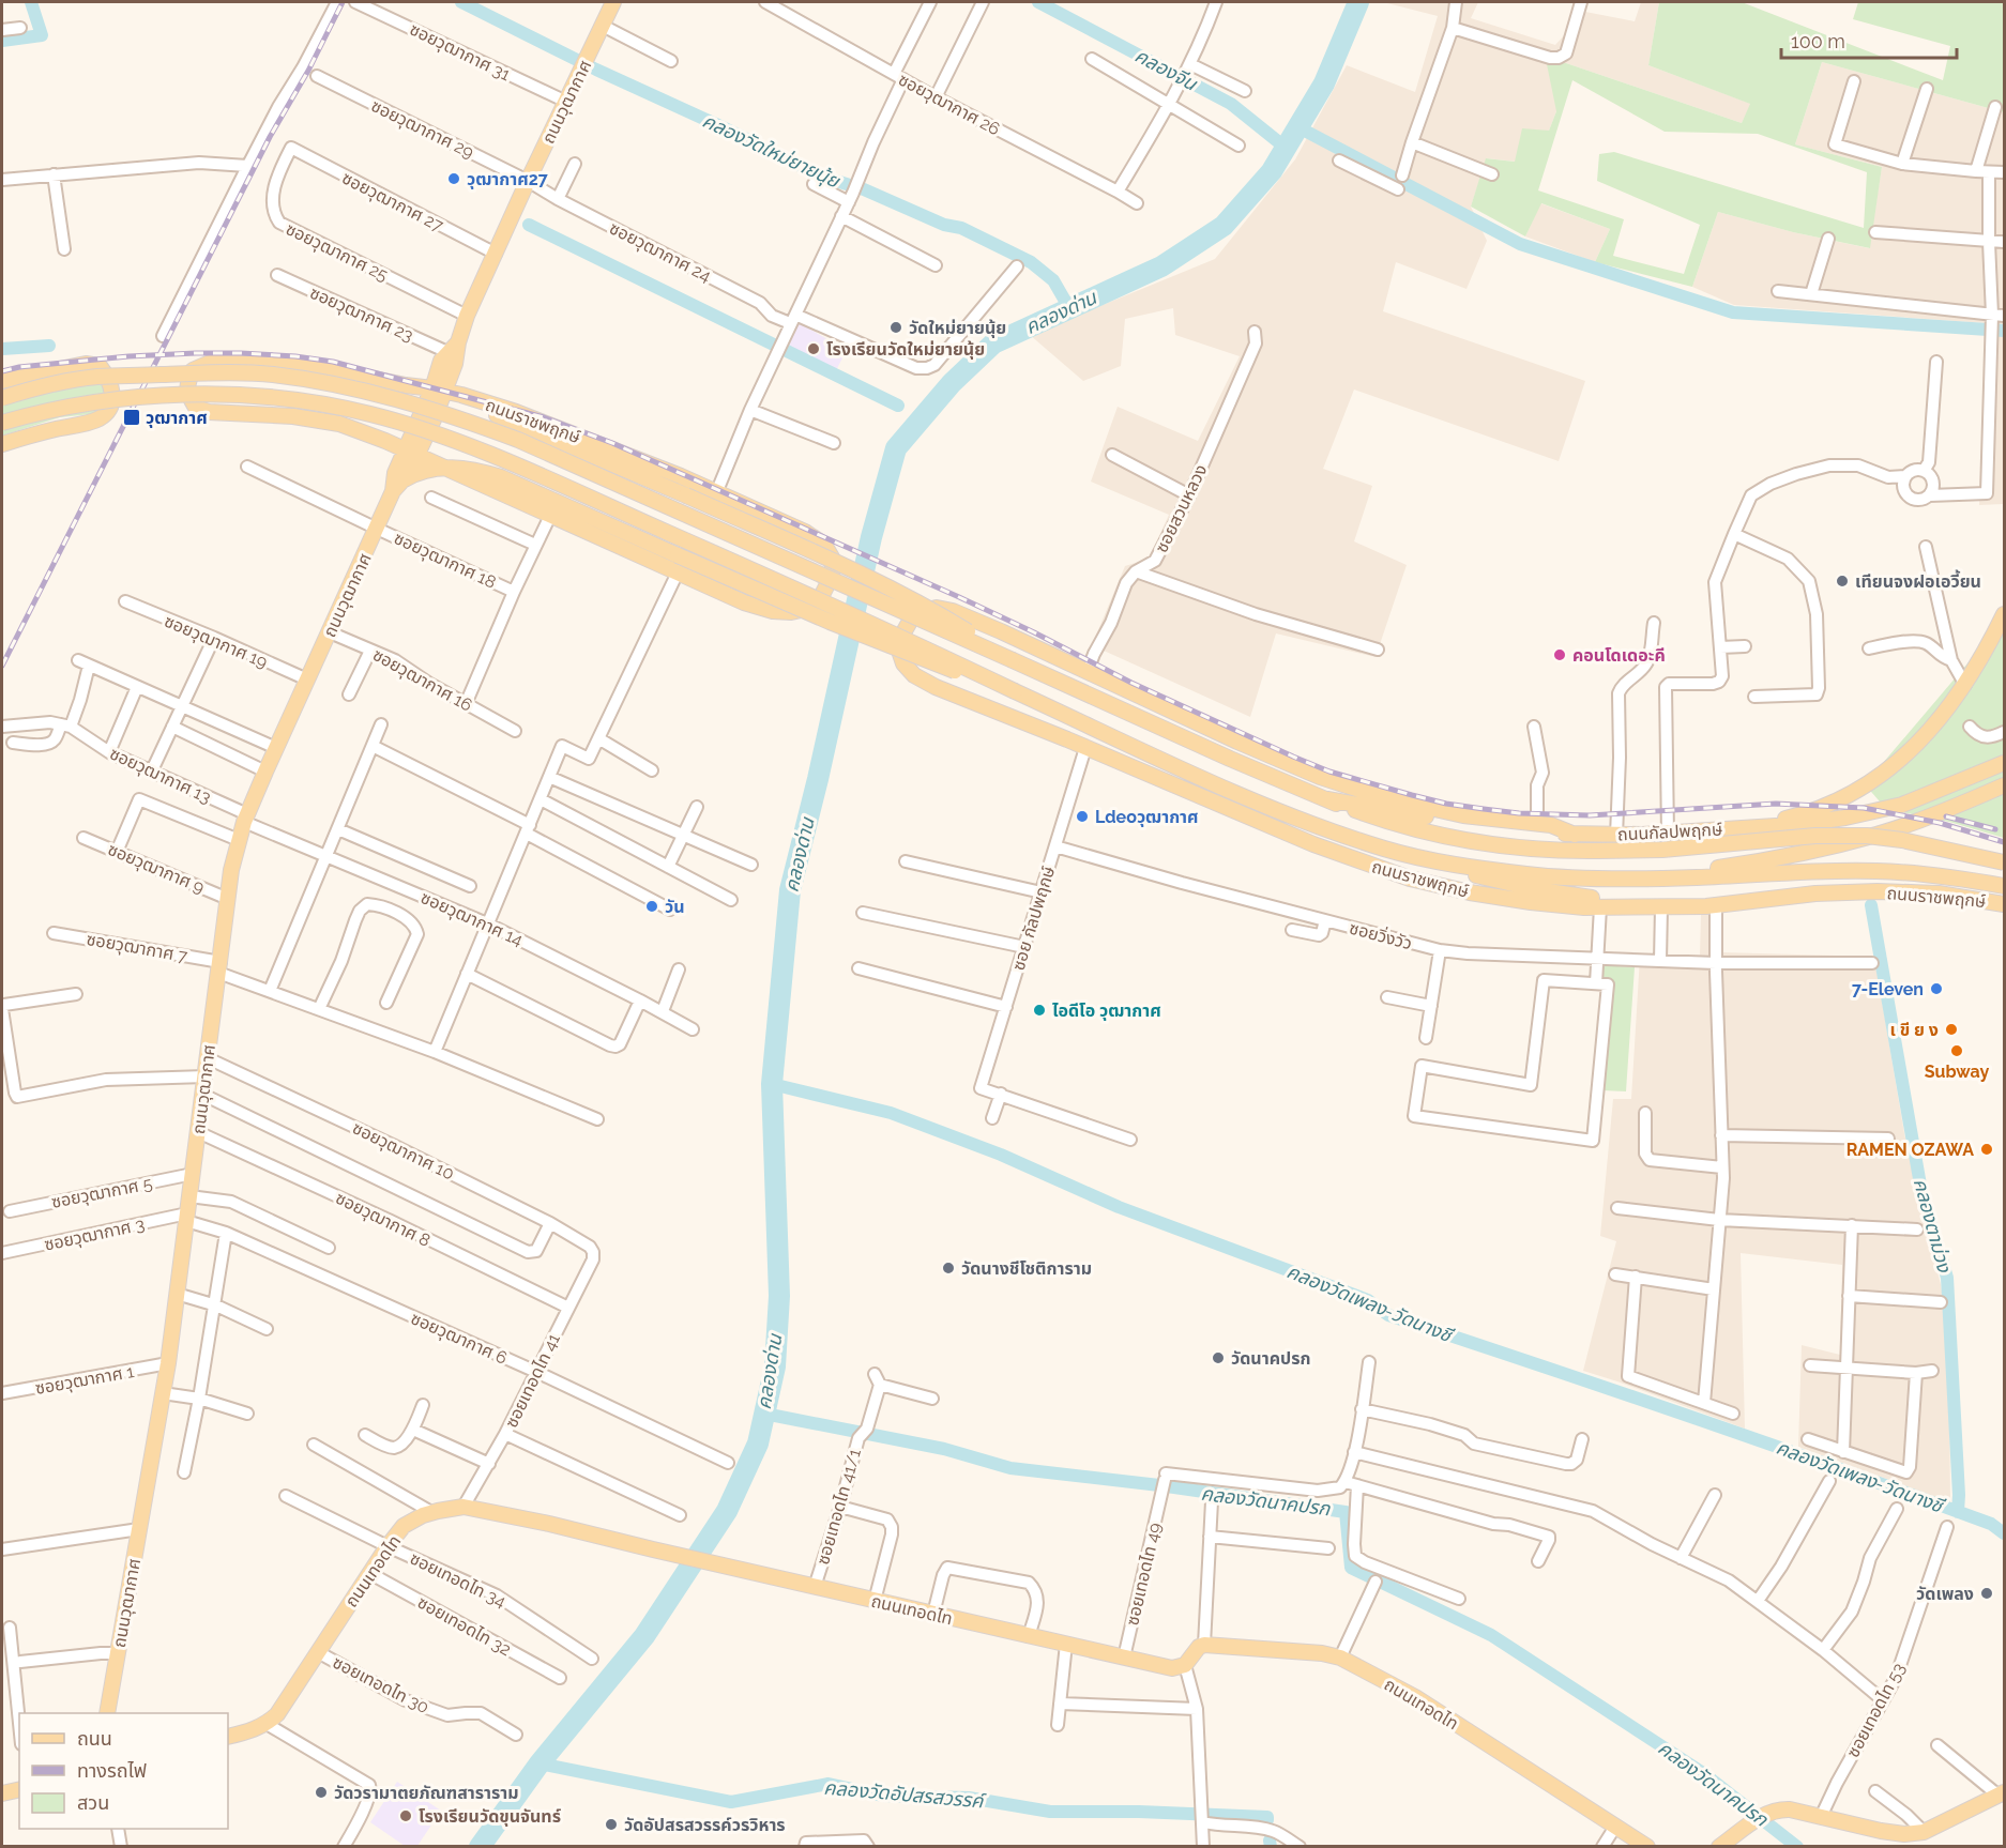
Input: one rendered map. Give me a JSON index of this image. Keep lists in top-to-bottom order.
{
  "streets": {
    "main road": [
      "ถนนวุฒากาศ",
      "ถนนราชพฤกษ์",
      "ถนนกัลปพฤกษ์",
      "ถนนเทอดไท"
    ],
    "street": [
      "ซอยวุฒากาศ 31",
      "ซอยวุฒากาศ 26",
      "ซอยวุฒากาศ 29",
      "ซอยวุฒากาศ 27",
      "ซอยวุฒากาศ 25",
      "ซอยวุฒากาศ 24",
      "ซอยวุฒากาศ 23",
      "ซอยสวนหลวง",
      "ซอยวุฒากาศ 18",
      "ซอยวุฒากาศ 19",
      "ซอยวุฒากาศ 16",
      "ซอยวุฒากาศ 13",
      "ซอยวุฒากาศ 9",
      "ซอยวุฒากาศ 14",
      "ซอย กัลปพฤกษ์",
      "ซอยวิ่งวัว",
      "ซอยวุฒากาศ 7",
      "ซอยวุฒากาศ 10",
      "ซอยวุฒากาศ 5",
      "ซอยวุฒากาศ 8",
      "ซอยวุฒากาศ 3",
      "ซอยวุฒากาศ 6",
      "ซอยวุฒากาศ 1",
      "ซอยเทอดไท 41",
      "ซอยเทอดไท 41/1",
      "ซอยเทอดไท 49",
      "ซอยเทอดไท 34",
      "ซอยเทอดไท 32",
      "ซอยเทอดไท 30",
      "ซอยเทอดไท 53"
    ]
  },
  "crossings": [
    ["ซอยวุฒากาศ 31", "ถนนวุฒากาศ"],
    ["ถนนวุฒากาศ", "ซอยวุฒากาศ 29"],
    ["ถนนวุฒากาศ", "ซอยวุฒากาศ 27"],
    ["ถนนวุฒากาศ", "ซอยวุฒากาศ 25"],
    ["ถนนวุฒากาศ", "ซอยวุฒากาศ 24"],
    ["ถนนวุฒากาศ", "ซอยวุฒากาศ 23"],
    ["ถนนวุฒากาศ", "ถนนราชพฤกษ์"],
    ["ถนนวุฒากาศ", "ซอยวุฒากาศ 18"],
    ["ถนนวุฒากาศ", "ซอยวุฒากาศ 19"],
    ["ถนนวุฒากาศ", "ซอยวุฒากาศ 16"],
    ["ถนนวุฒากาศ", "ซอยวุฒากาศ 13"],
    ["ถนนวุฒากาศ", "ซอยวุฒากาศ 9"],
    ["ถนนวุฒากาศ", "ซอยวุฒากาศ 14"],
    ["ถนนวุฒากาศ", "ซอยวุฒากาศ 7"],
    ["ถนนวุฒากาศ", "ซอยวุฒากาศ 10"],
    ["ถนนวุฒากาศ", "ซอยวุฒากาศ 5"],
    ["ถนนวุฒากาศ", "ซอยวุฒากาศ 8"],
    ["ถนนวุฒากาศ", "ซอยวุฒากาศ 3"],
    ["ถนนวุฒากาศ", "ซอยวุฒากาศ 6"],
    ["ถนนวุฒากาศ", "ซอยวุฒากาศ 1"],
    ["ซอยวุฒากาศ 29", "ซอยวุฒากาศ 24"],
    ["ซอยวุฒากาศ 27", "ซอยวุฒากาศ 25"],
    ["ถนนราชพฤกษ์", "ซอยสวนหลวง"],
    ["ถนนราชพฤกษ์", "ถนนกัลปพฤกษ์"],
    ["ถนนราชพฤกษ์", "ซอย กัลปพฤกษ์"],
    ["ซอยวุฒากาศ 13", "ซอยวุฒากาศ 14"],
    ["ซอย กัลปพฤกษ์", "ซอยวิ่งวัว"],
    ["ซอยวุฒากาศ 10", "ซอยเทอดไท 41"],
    ["ซอยวุฒากาศ 8", "ซอยเทอดไท 41"],
    ["ซอยวุฒากาศ 3", "ซอยวุฒากาศ 6"],
    ["ซอยวุฒากาศ 6", "ซอยเทอดไท 41"],
    ["ซอยเทอดไท 41", "ถนนเทอดไท"],
    ["ซอยเทอดไท 41/1", "ถนนเทอดไท"],
    ["ถนนเทอดไท", "ซอยเทอดไท 49"],
    ["ถนนเทอดไท", "ซอยเทอดไท 34"],
    ["ถนนเทอดไท", "ซอยเทอดไท 32"],
    ["ถนนเทอดไท", "ซอยเทอดไท 30"]
  ],
  "water": [
    "คลองจีน",
    "คลองวัดใหม่ยายนุ้ย",
    "คลองด่าน",
    "คลองตาม่วง",
    "คลองวัดเพลง-วัดนางชี",
    "คลองวัดนาคปรก",
    "คลองวัดอัปสรสวรรค์"
  ],
  "places": {
    "other": [
      "วุฒากาศ27",
      "วัดใหม่ยายนุ้ย",
      "โรงเรียนวัดใหม่ยายนุ้ย",
      "เทียนจงฝอเอวี้ยน",
      "คอนโดเดอะคี",
      "Ldeoวุฒากาศ",
      "วัน",
      "7-Eleven",
      "ไอดีโอ วุฒากาศ",
      "เ ขี ย ง",
      "Subway",
      "RAMEN OZAWA",
      "วัดนางชีโชติการาม",
      "วัดนาคปรก",
      "วัดเพลง",
      "วัดวรามาตยภัณฑสาราราม",
      "โรงเรียนวัดขุนจันทร์",
      "วัดอัปสรสวรรค์วรวิหาร"
    ],
    "transit": ["วุฒากาศ"]
  },
  "legend": ["ถนน", "ทางรถไฟ", "สวน"],
  "scale_bar": "100 m"
}
